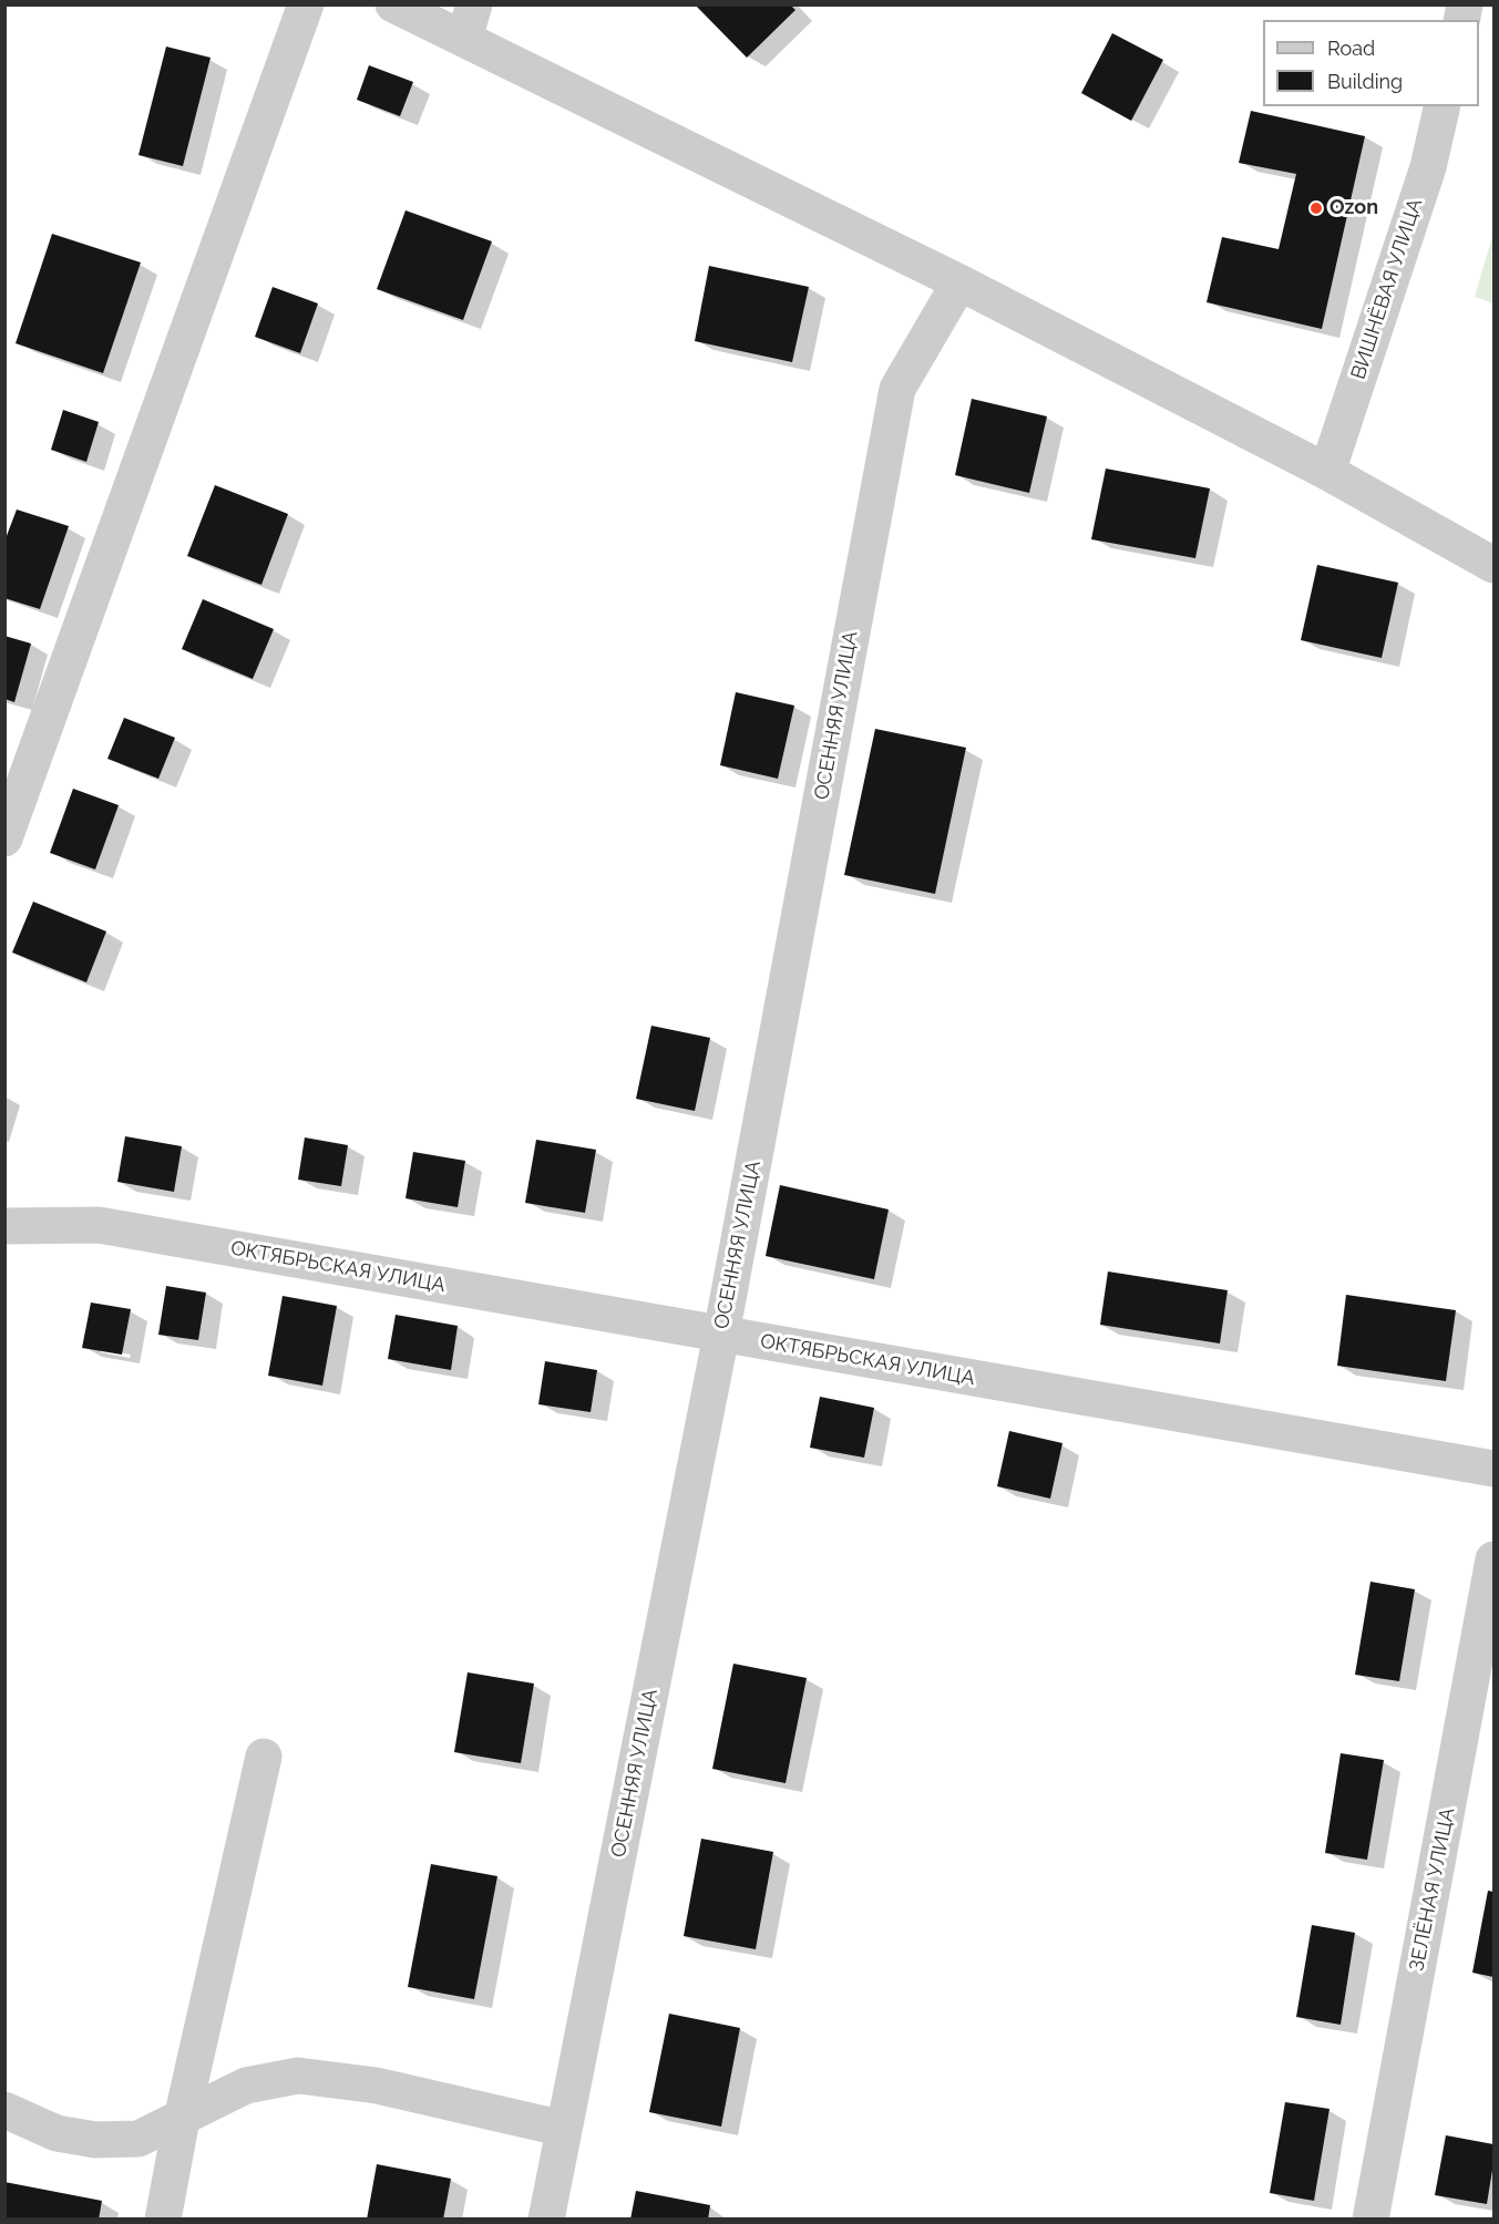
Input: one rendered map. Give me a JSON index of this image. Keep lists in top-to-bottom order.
{
  "streets": {
    "street": [
      "ВИШНЁВАЯ УЛИЦА",
      "ОСЕННЯЯ УЛИЦА",
      "ОКТЯБРЬСКАЯ УЛИЦА",
      "ЗЕЛЁНАЯ УЛИЦА"
    ]
  },
  "crossings": [
    ["ОСЕННЯЯ УЛИЦА", "ОКТЯБРЬСКАЯ УЛИЦА"]
  ],
  "places": ["Ozon"],
  "legend": ["Road", "Building"]
}
